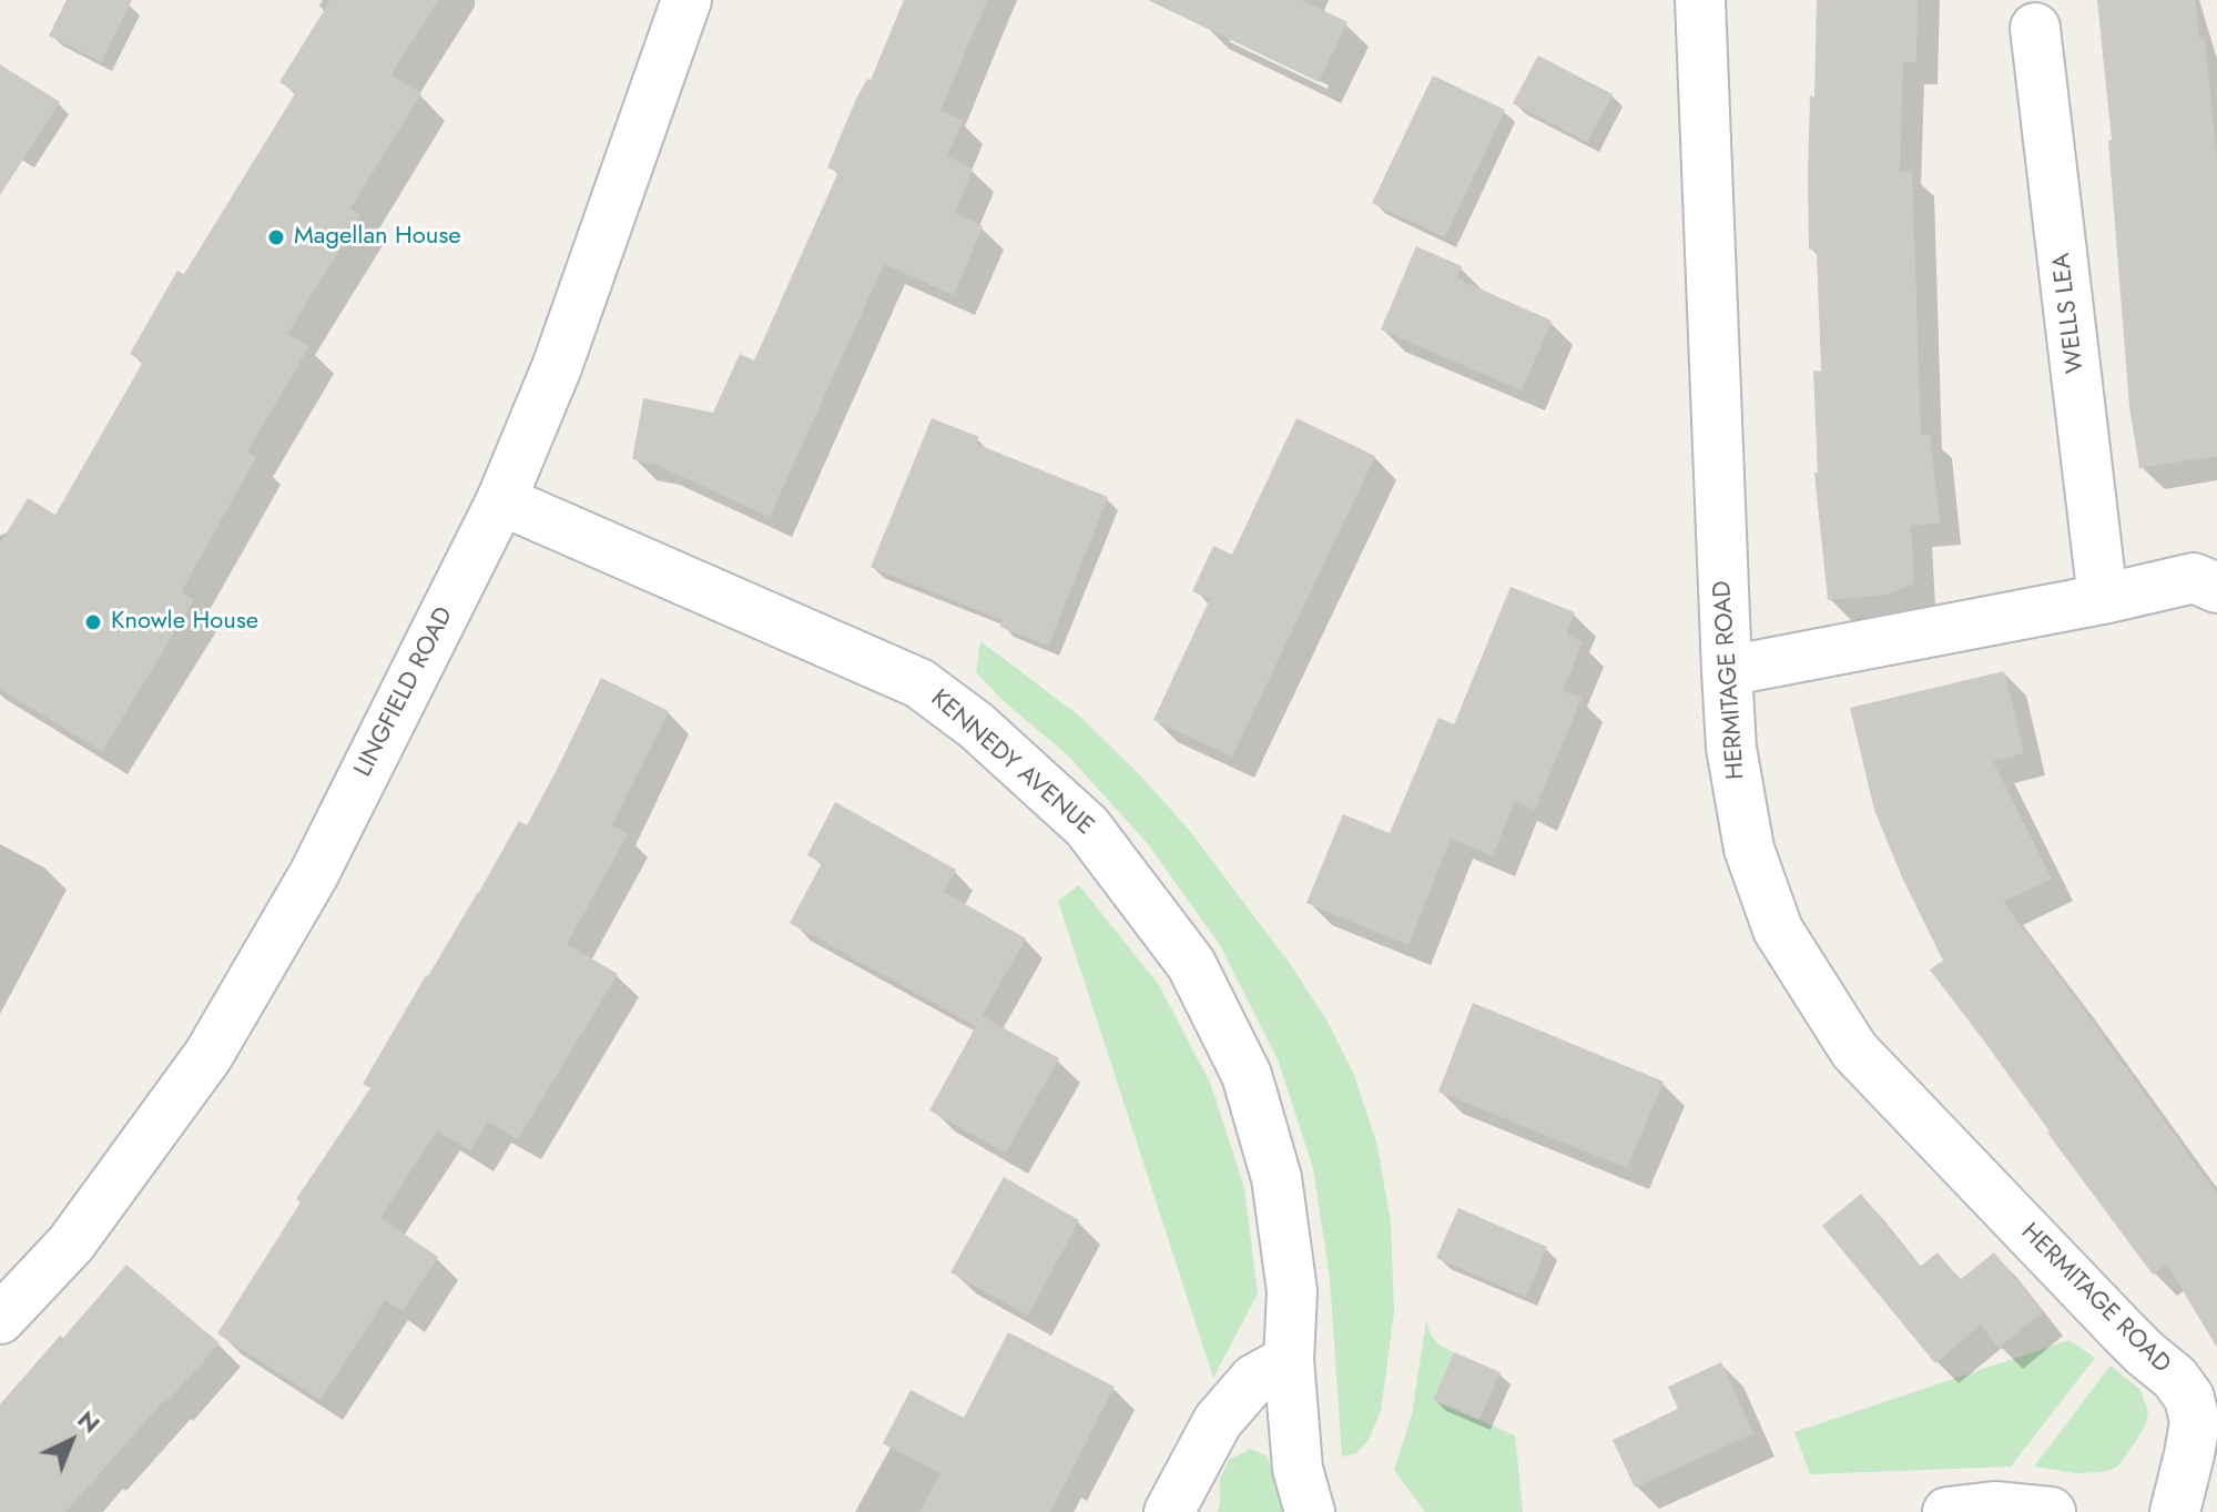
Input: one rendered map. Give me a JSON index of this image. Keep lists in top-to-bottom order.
{
  "streets": {
    "street": [
      "WELLS LEA",
      "HERMITAGE ROAD",
      "LINGFIELD ROAD",
      "KENNEDY AVENUE"
    ]
  },
  "crossings": [
    ["LINGFIELD ROAD", "KENNEDY AVENUE"]
  ],
  "places": ["Magellan House", "Knowle House"],
  "north": "top right"
}
